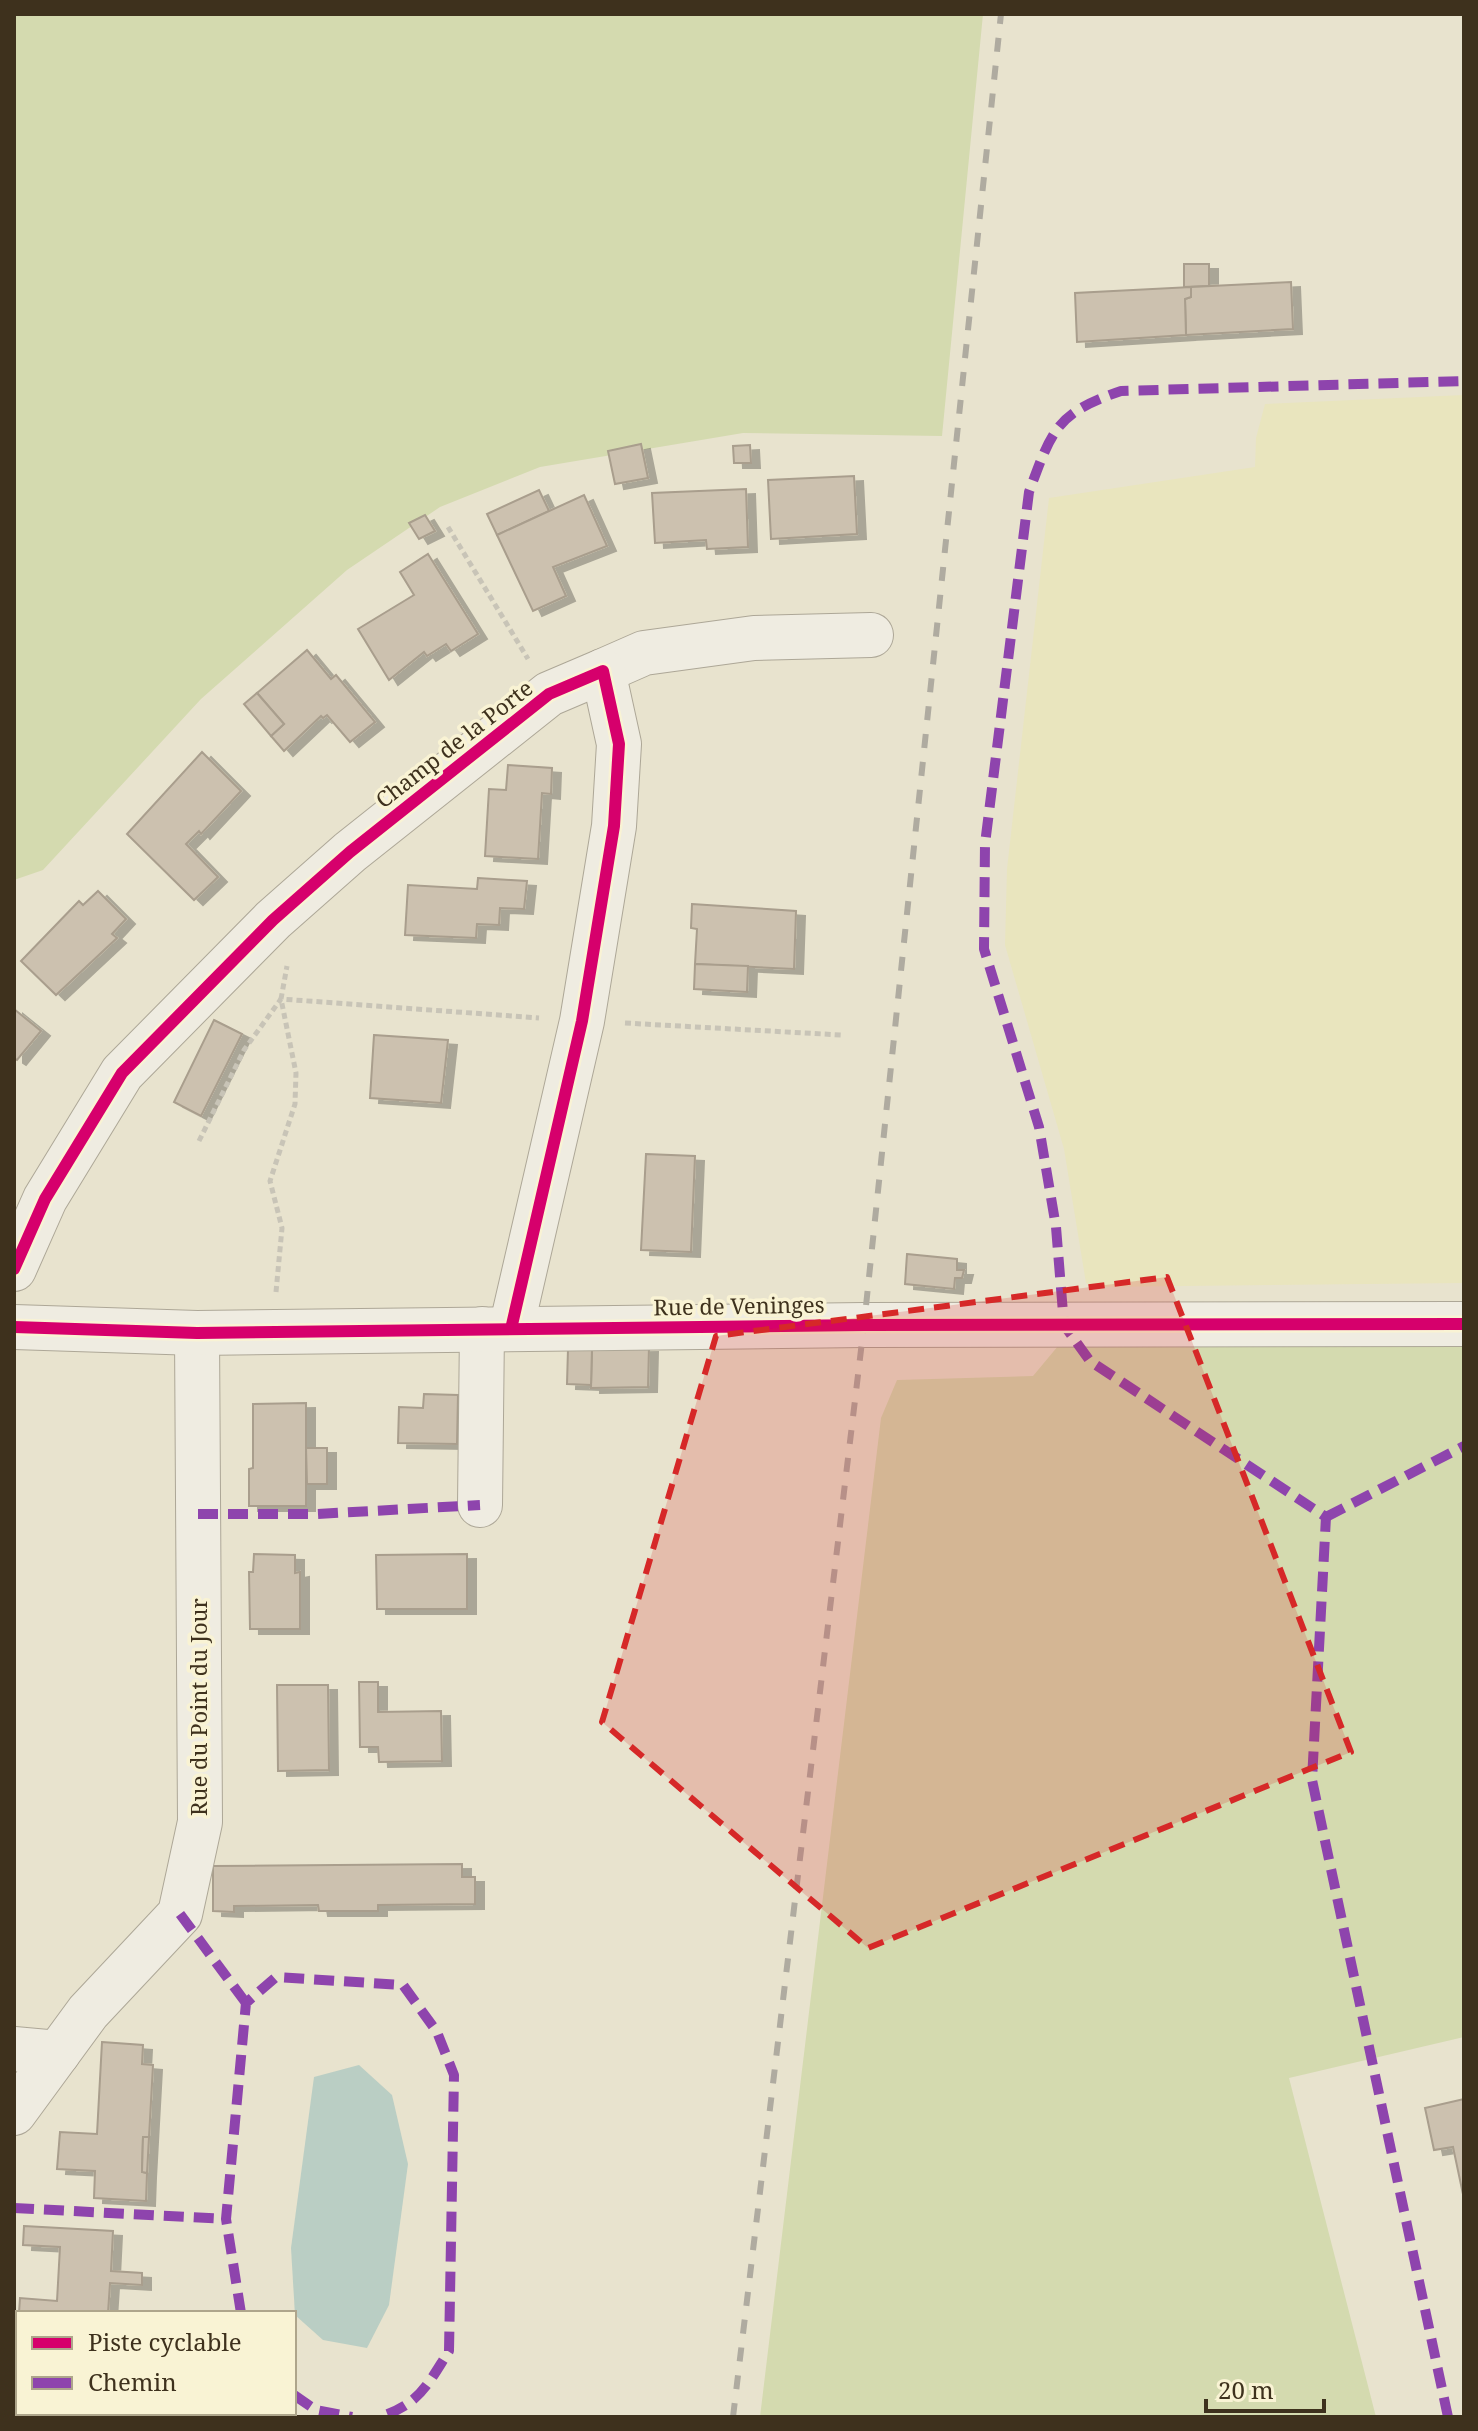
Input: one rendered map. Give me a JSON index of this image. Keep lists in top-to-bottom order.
{
  "streets": {
    "street": ["Champ de la Porte", "Rue de Veninges", "Rue du Point du Jour"]
  },
  "crossings": [
    ["Rue de Veninges", "Rue du Point du Jour"]
  ],
  "legend": ["Piste cyclable", "Chemin"],
  "scale_bar": "20 m"
}
